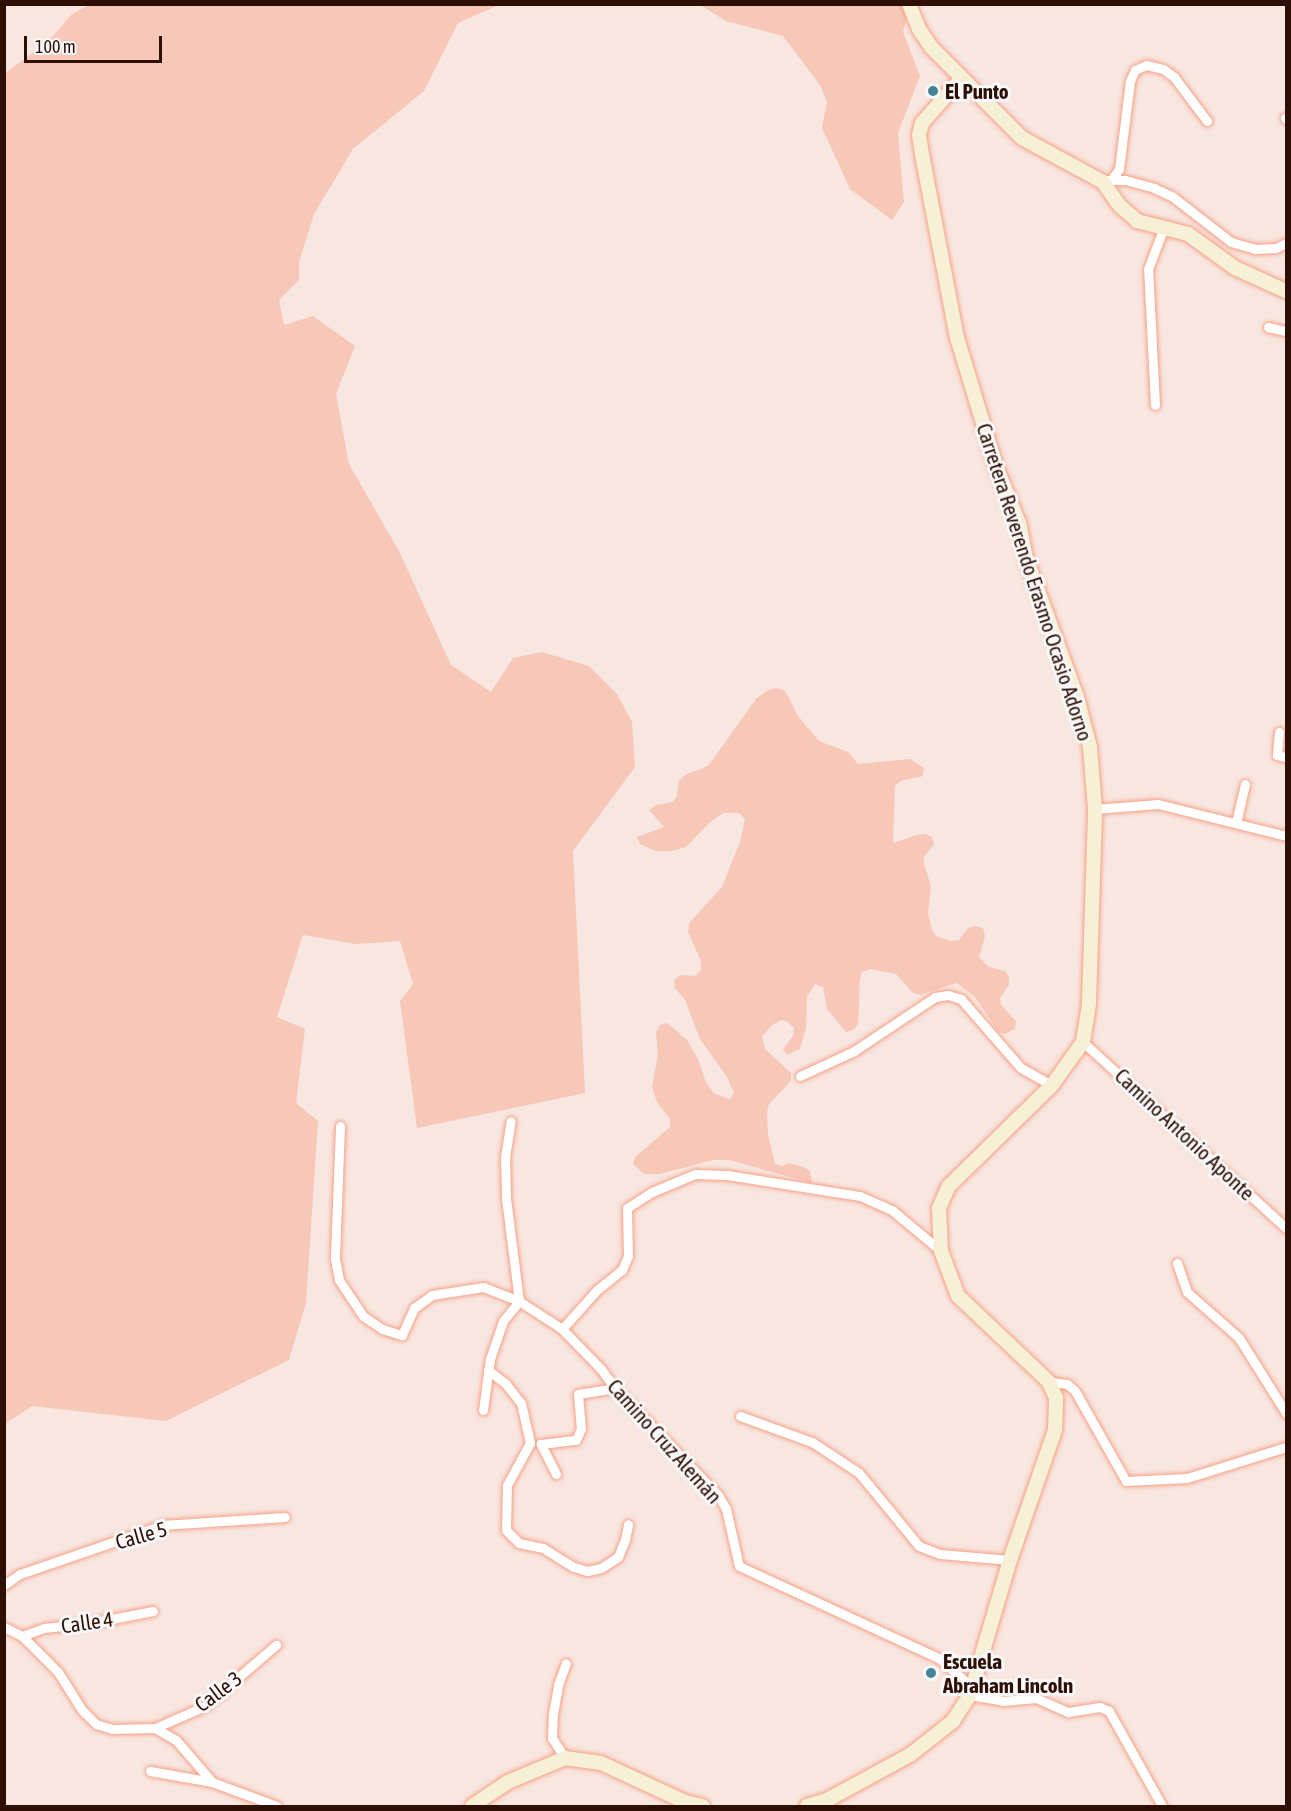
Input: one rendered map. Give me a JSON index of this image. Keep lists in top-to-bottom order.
{
  "streets": {
    "street": [
      "Carretera Reverendo Erasmo Ocasio Adorno",
      "Camino Antonio Aponte",
      "Camino Cruz Alemán",
      "Calle 5",
      "Calle 4",
      "Calle 3"
    ]
  },
  "crossings": [
    ["Carretera Reverendo Erasmo Ocasio Adorno", "Camino Antonio Aponte"]
  ],
  "places": ["El Punto", "Escuela Abraham Lincoln"],
  "scale_bar": "100 m"
}
